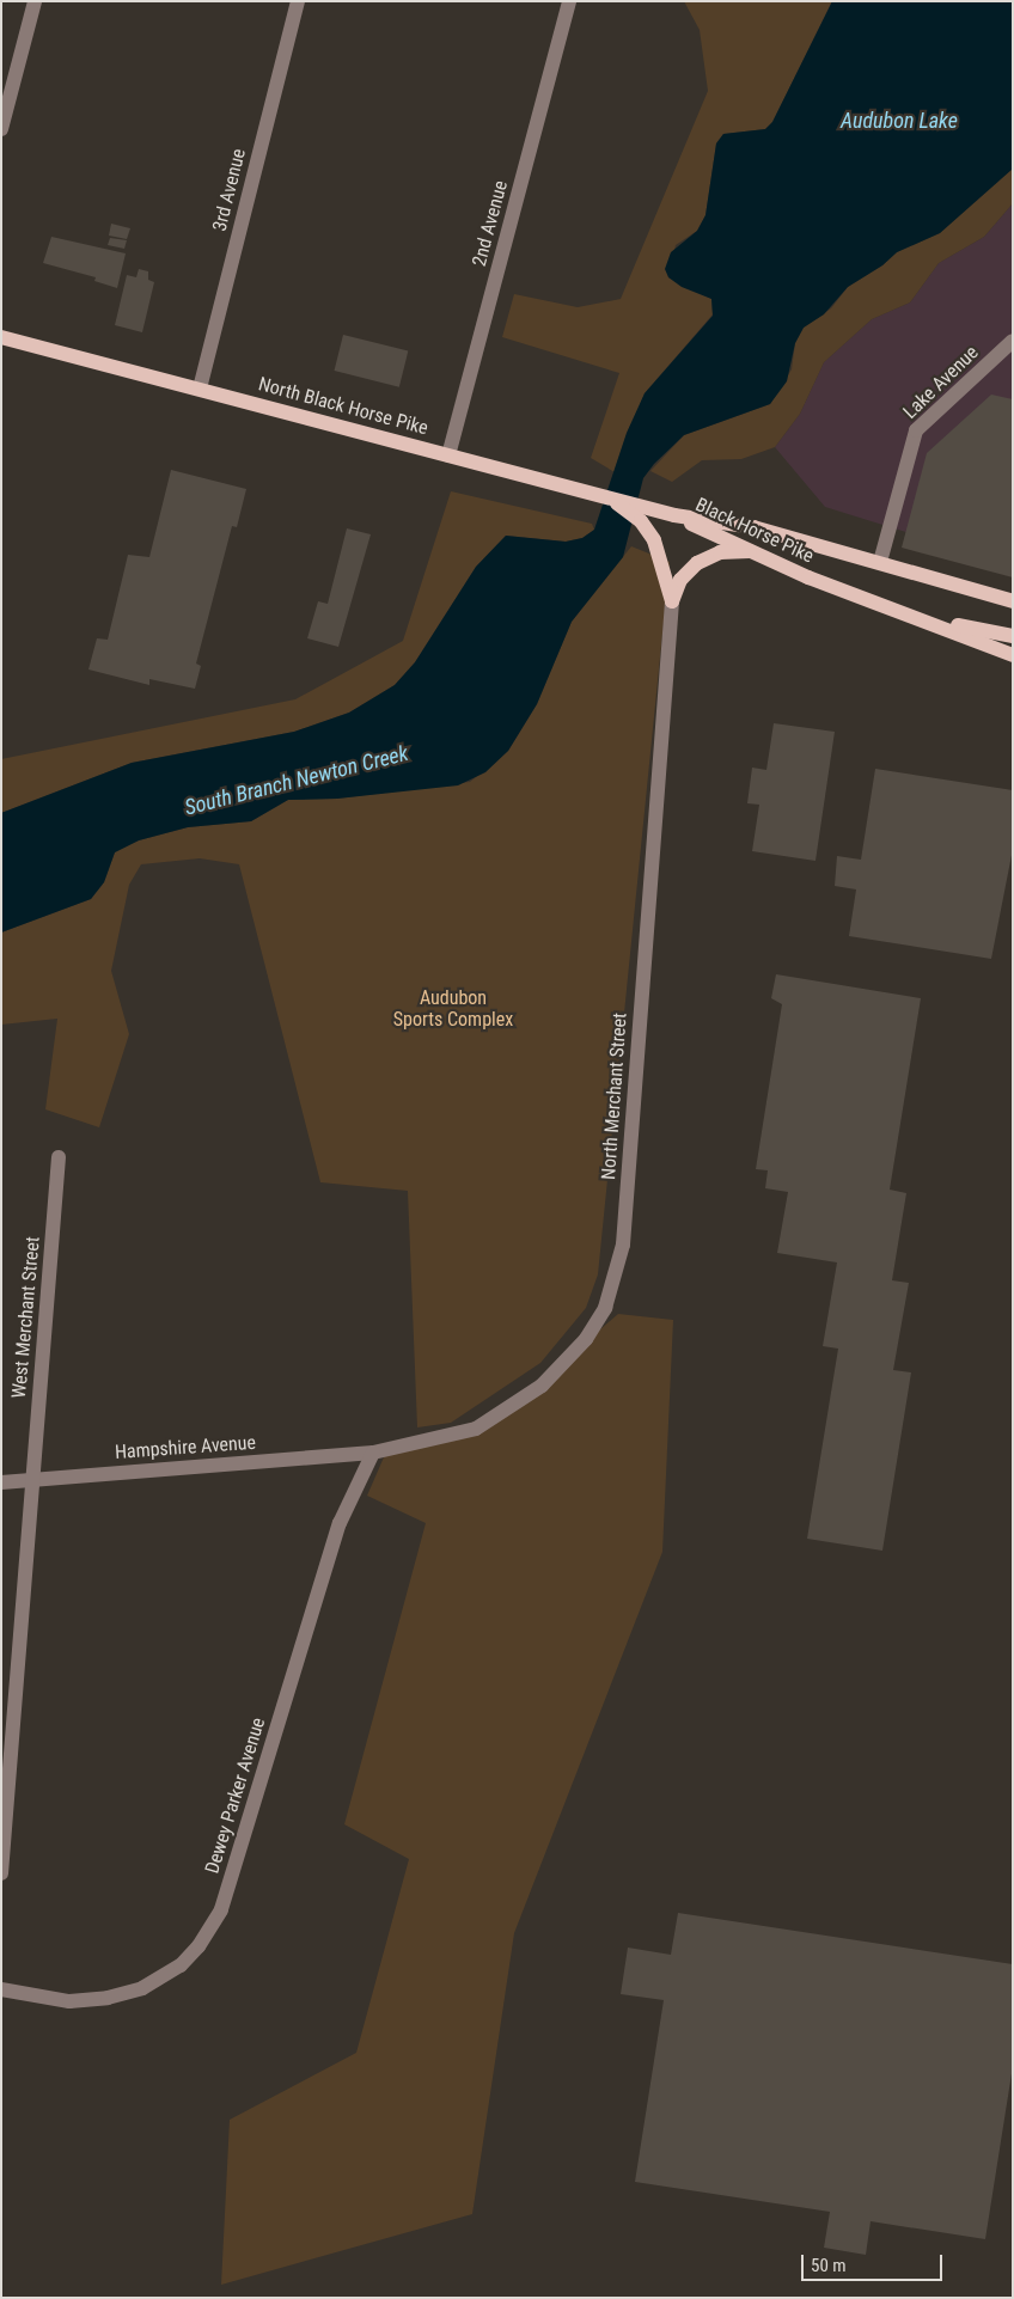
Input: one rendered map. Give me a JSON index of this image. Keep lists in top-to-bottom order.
{
  "streets": {
    "main road": ["North Black Horse Pike", "Black Horse Pike"],
    "street": [
      "3rd Avenue",
      "2nd Avenue",
      "Lake Avenue",
      "North Merchant Street",
      "West Merchant Street",
      "Hampshire Avenue",
      "Dewey Parker Avenue"
    ]
  },
  "crossings": [
    ["3rd Avenue", "North Black Horse Pike"],
    ["2nd Avenue", "North Black Horse Pike"],
    ["Lake Avenue", "Black Horse Pike"],
    ["North Black Horse Pike", "Black Horse Pike"],
    ["North Merchant Street", "Hampshire Avenue"],
    ["North Merchant Street", "Dewey Parker Avenue"],
    ["West Merchant Street", "Hampshire Avenue"],
    ["Hampshire Avenue", "Dewey Parker Avenue"]
  ],
  "water": ["Audubon Lake", "South Branch Newton Creek"],
  "parks": ["Audubon Sports Complex"],
  "scale_bar": "50 m"
}
